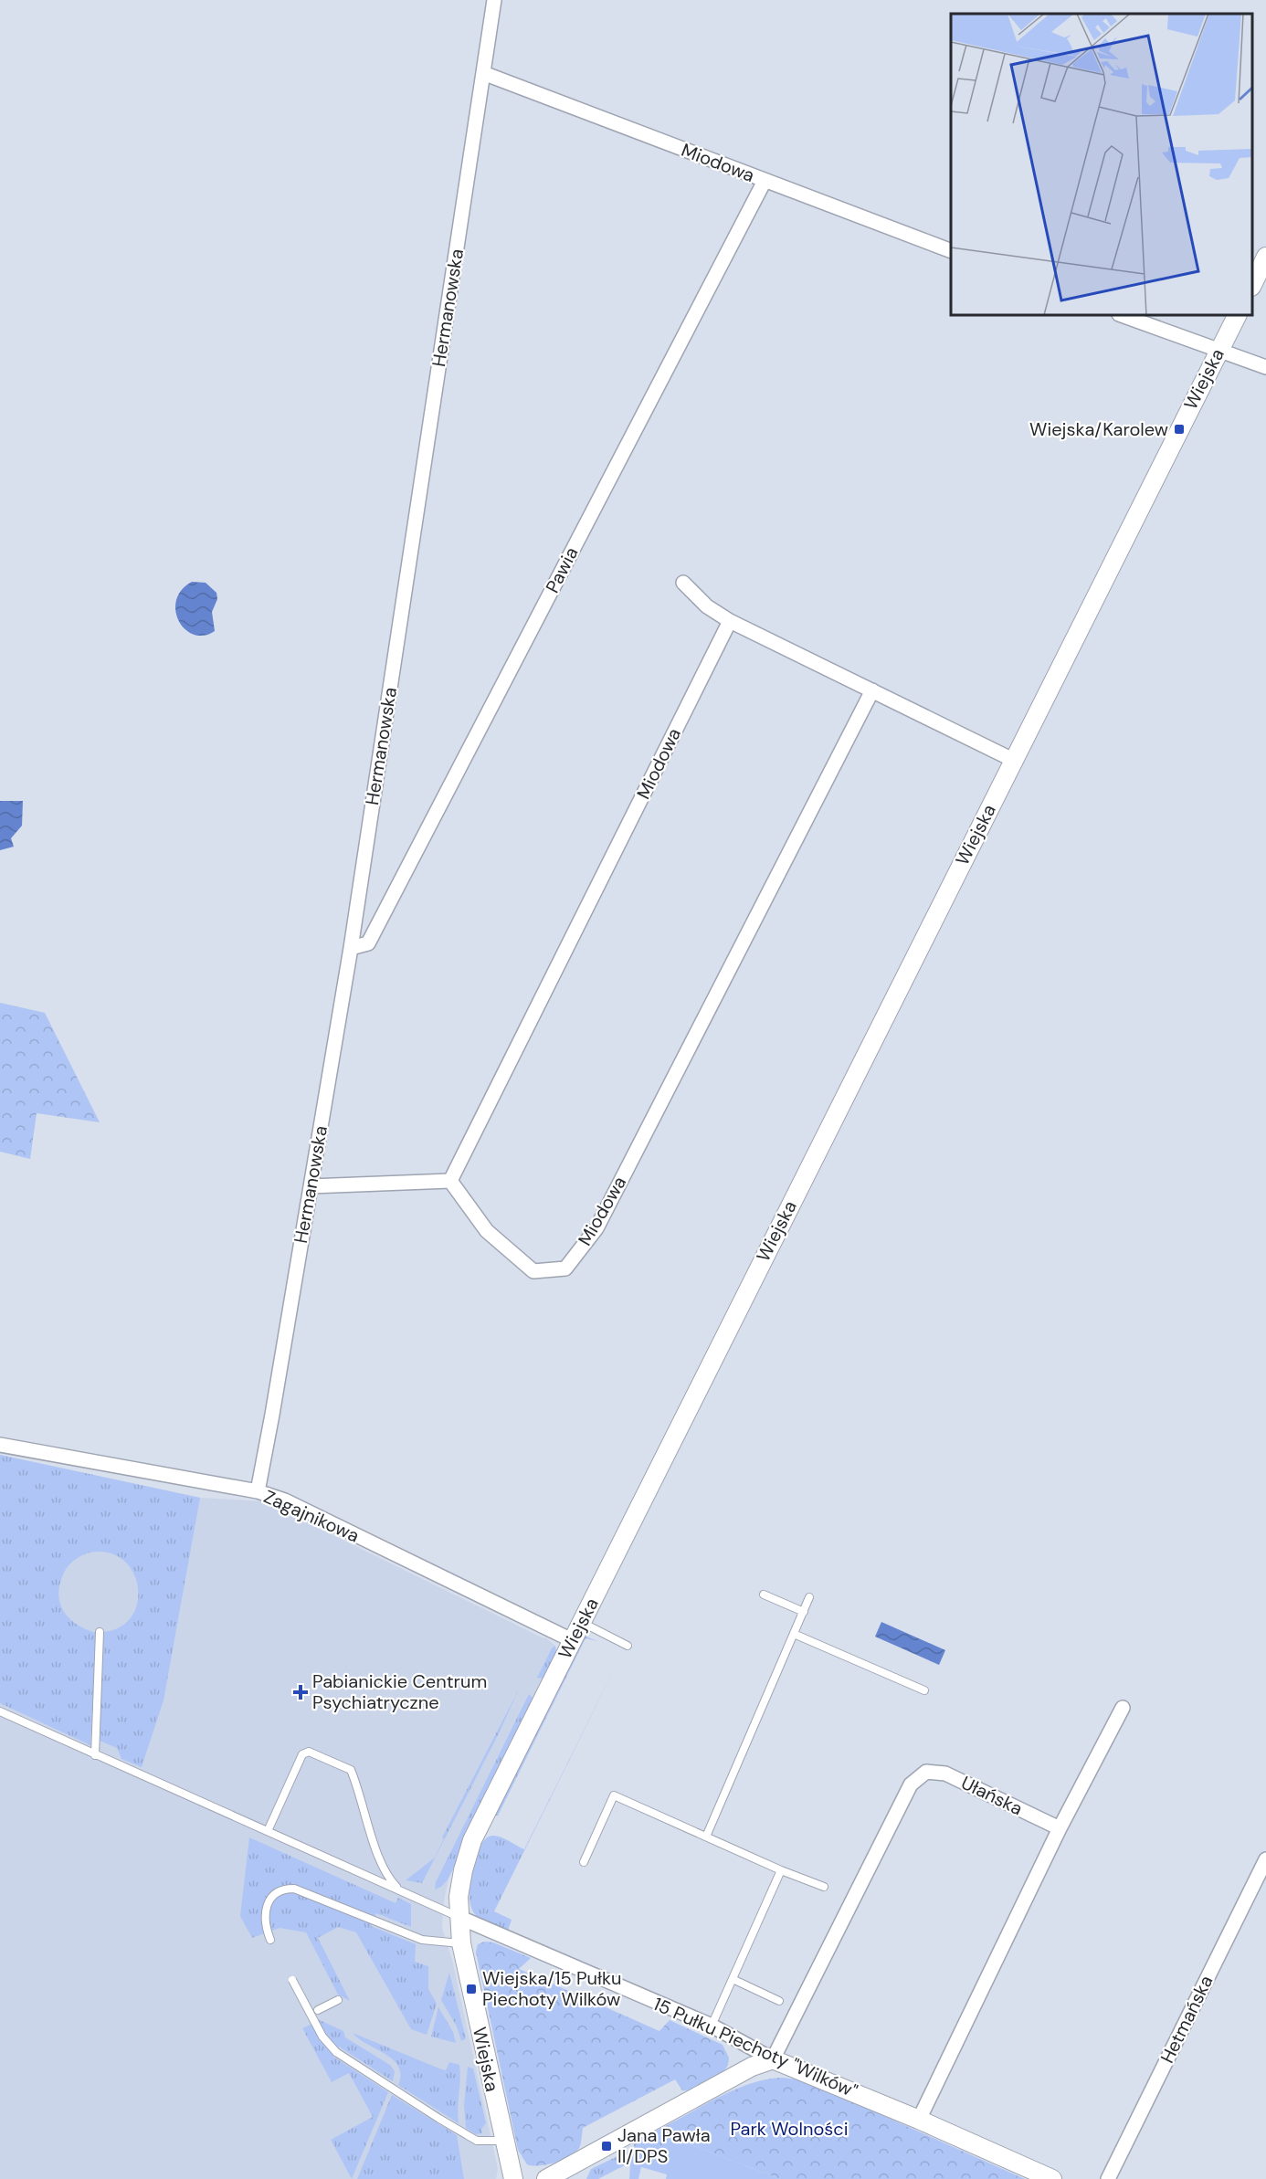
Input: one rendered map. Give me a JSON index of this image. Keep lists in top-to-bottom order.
{
  "streets": {
    "street": [
      "Miodowa",
      "Hermanowska",
      "Wiejska",
      "Pawia",
      "Zagajnikowa",
      "Ułańska",
      "Hetmańska",
      "15 Pułku Piechoty \"Wilków\""
    ]
  },
  "crossings": [
    ["Miodowa", "Hermanowska"],
    ["Miodowa", "Pawia"],
    ["Hermanowska", "Pawia"],
    ["Hermanowska", "Zagajnikowa"],
    ["Wiejska", "Zagajnikowa"],
    ["Wiejska", "15 Pułku Piechoty \"Wilków\""],
    ["Ułańska", "15 Pułku Piechoty \"Wilków\""]
  ],
  "parks": ["Park Wolności"],
  "places": {
    "transit": ["Wiejska/Karolew", "Wiejska/15 Pułku Piechoty Wilków", "Jana Pawła II/DPS"],
    "health": ["Pabianickie Centrum Psychiatryczne"]
  }
}
